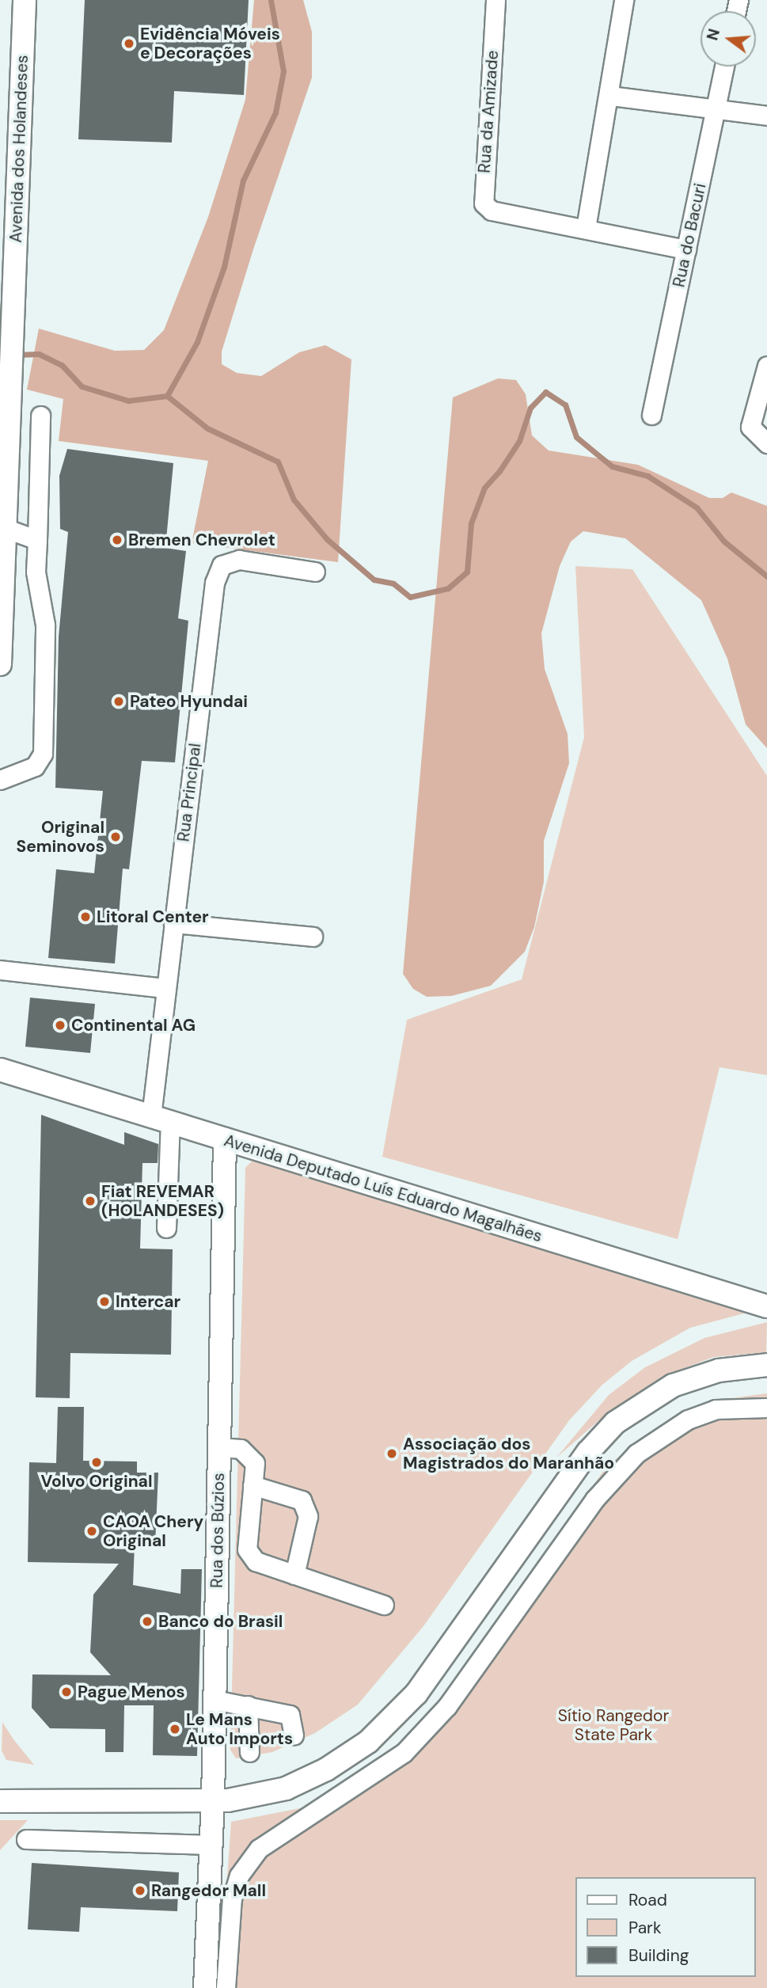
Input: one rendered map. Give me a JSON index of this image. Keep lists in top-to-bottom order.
{
  "streets": {
    "main road": ["Avenida dos Holandeses", "Avenida Deputado Luís Eduardo Magalhães", "Rua dos Búzios"],
    "street": ["Rua da Amizade", "Rua do Bacuri", "Rua Principal"]
  },
  "crossings": [
    ["Rua Principal", "Avenida Deputado Luís Eduardo Magalhães"],
    ["Avenida Deputado Luís Eduardo Magalhães", "Rua dos Búzios"]
  ],
  "parks": ["Sítio Rangedor State Park"],
  "places": [
    "Evidência Móveis e Decorações",
    "Bremen Chevrolet",
    "Pateo Hyundai",
    "Original Seminovos",
    "Litoral Center",
    "Continental AG",
    "Fiat REVEMAR (HOLANDESES)",
    "Intercar",
    "Associação dos Magistrados do Maranhão",
    "Volvo Original",
    "CAOA Chery Original",
    "Banco do Brasil",
    "Pague Menos",
    "Le Mans Auto Imports",
    "Rangedor Mall"
  ],
  "legend": ["Road", "Park", "Building"],
  "north": "left"
}
